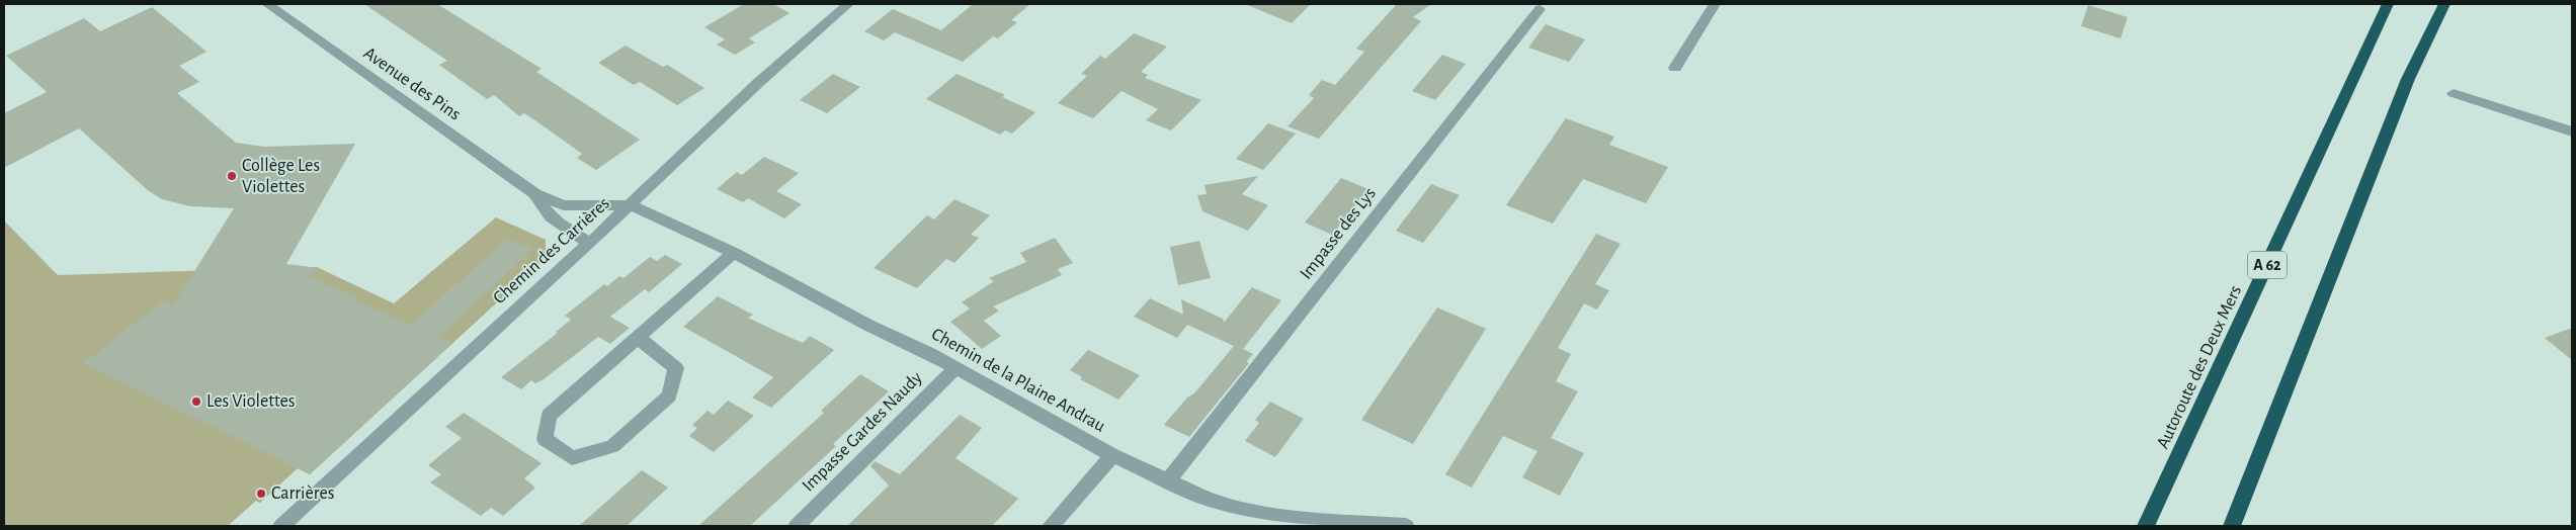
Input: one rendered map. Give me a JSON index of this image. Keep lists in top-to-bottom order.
{
  "streets": {
    "highway": ["A 62", "Autoroute des Deux Mers"],
    "street": [
      "Avenue des Pins",
      "Impasse des Lys",
      "Chemin des Carrières",
      "Chemin de la Plaine Andrau",
      "Impasse Gardes Naudy"
    ]
  },
  "crossings": [
    ["Avenue des Pins", "Chemin des Carrières"],
    ["Avenue des Pins", "Chemin de la Plaine Andrau"],
    ["Impasse des Lys", "Chemin de la Plaine Andrau"],
    ["Chemin des Carrières", "Chemin de la Plaine Andrau"],
    ["Chemin de la Plaine Andrau", "Impasse Gardes Naudy"]
  ],
  "places": ["Collège Les Violettes", "Les Violettes", "Carrières"]
}
